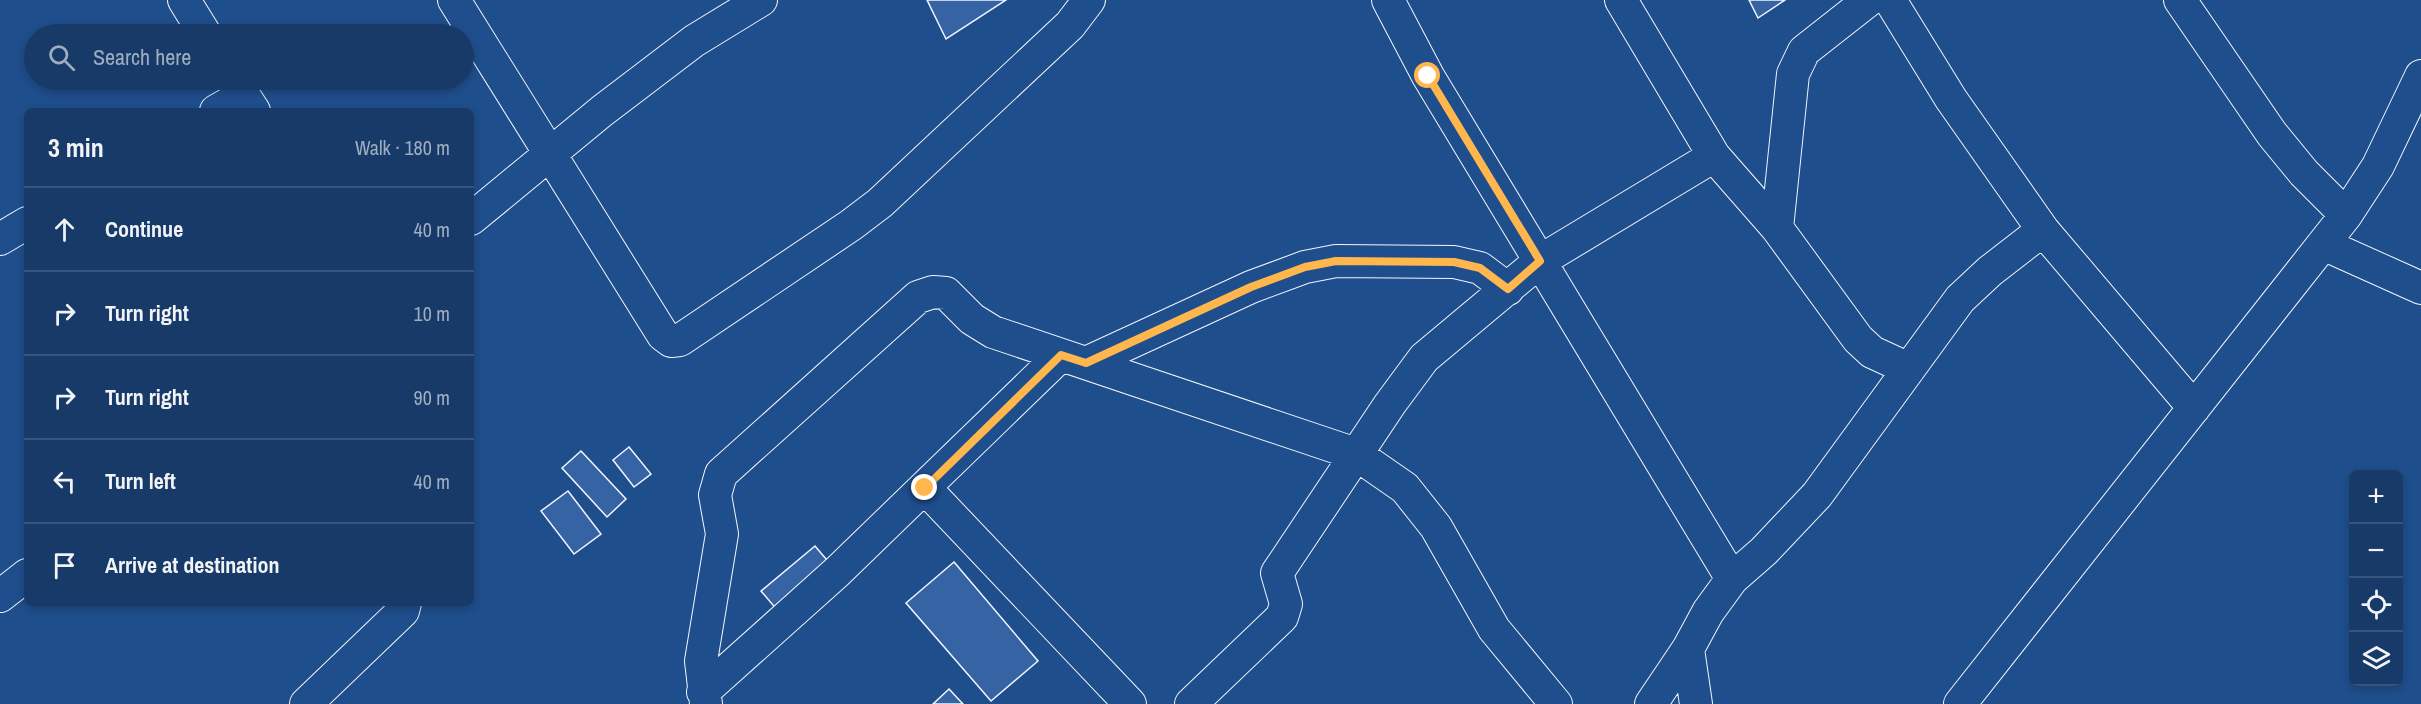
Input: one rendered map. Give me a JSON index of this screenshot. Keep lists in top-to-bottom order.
{
  "page": {
    "search": "Search here",
    "heading": ["3 min", "Walk · 180 m"],
    "list": [
      ["Continue", "40 m"],
      ["Turn right", "10 m"],
      ["Turn right", "90 m"],
      ["Turn left", "40 m"],
      "Arrive at destination"
    ],
    "map_buttons": ["+", "−"]
  }
}
